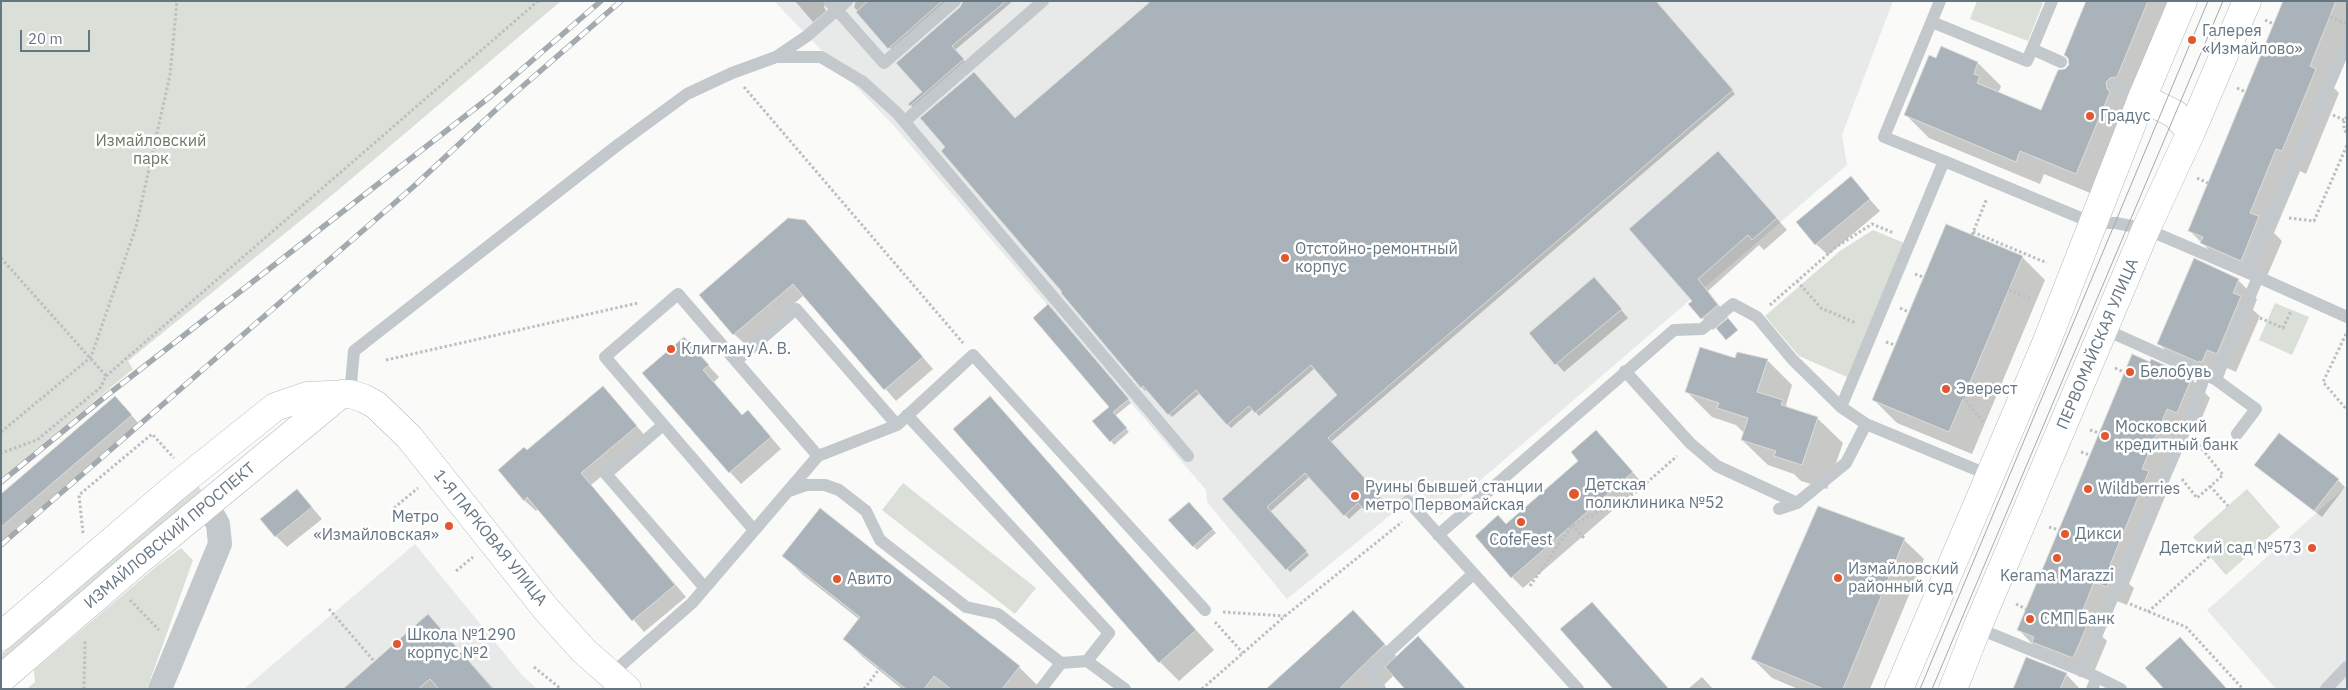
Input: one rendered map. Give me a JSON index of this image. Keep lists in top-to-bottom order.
{
  "streets": {
    "main road": ["ПЕРВОМАЙСКАЯ УЛИЦА", "ИЗМАЙЛОВСКИЙ ПРОСПЕКТ", "1-Я ПАРКОВАЯ УЛИЦА"]
  },
  "crossings": [
    ["ИЗМАЙЛОВСКИЙ ПРОСПЕКТ", "1-Я ПАРКОВАЯ УЛИЦА"]
  ],
  "parks": ["Измайловский парк"],
  "places": [
    "Галерея «Измайлово»",
    "Градус",
    "Отстойно-ремонтный корпус",
    "Клигману А. В.",
    "Белобувь",
    "Эверест",
    "Московский кредитный банк",
    "Wildberries",
    "Детская поликлиника №52",
    "Руины бывшей станции метро Первомайская",
    "CofeFest",
    "Метро «Измайловская»",
    "Дикси",
    "Детский сад №573",
    "Kerama Marazzi",
    "Измайловский районный суд",
    "Авито",
    "СМП Банк",
    "Школа №1290 корпус №2"
  ],
  "scale_bar": "20 m"
}
